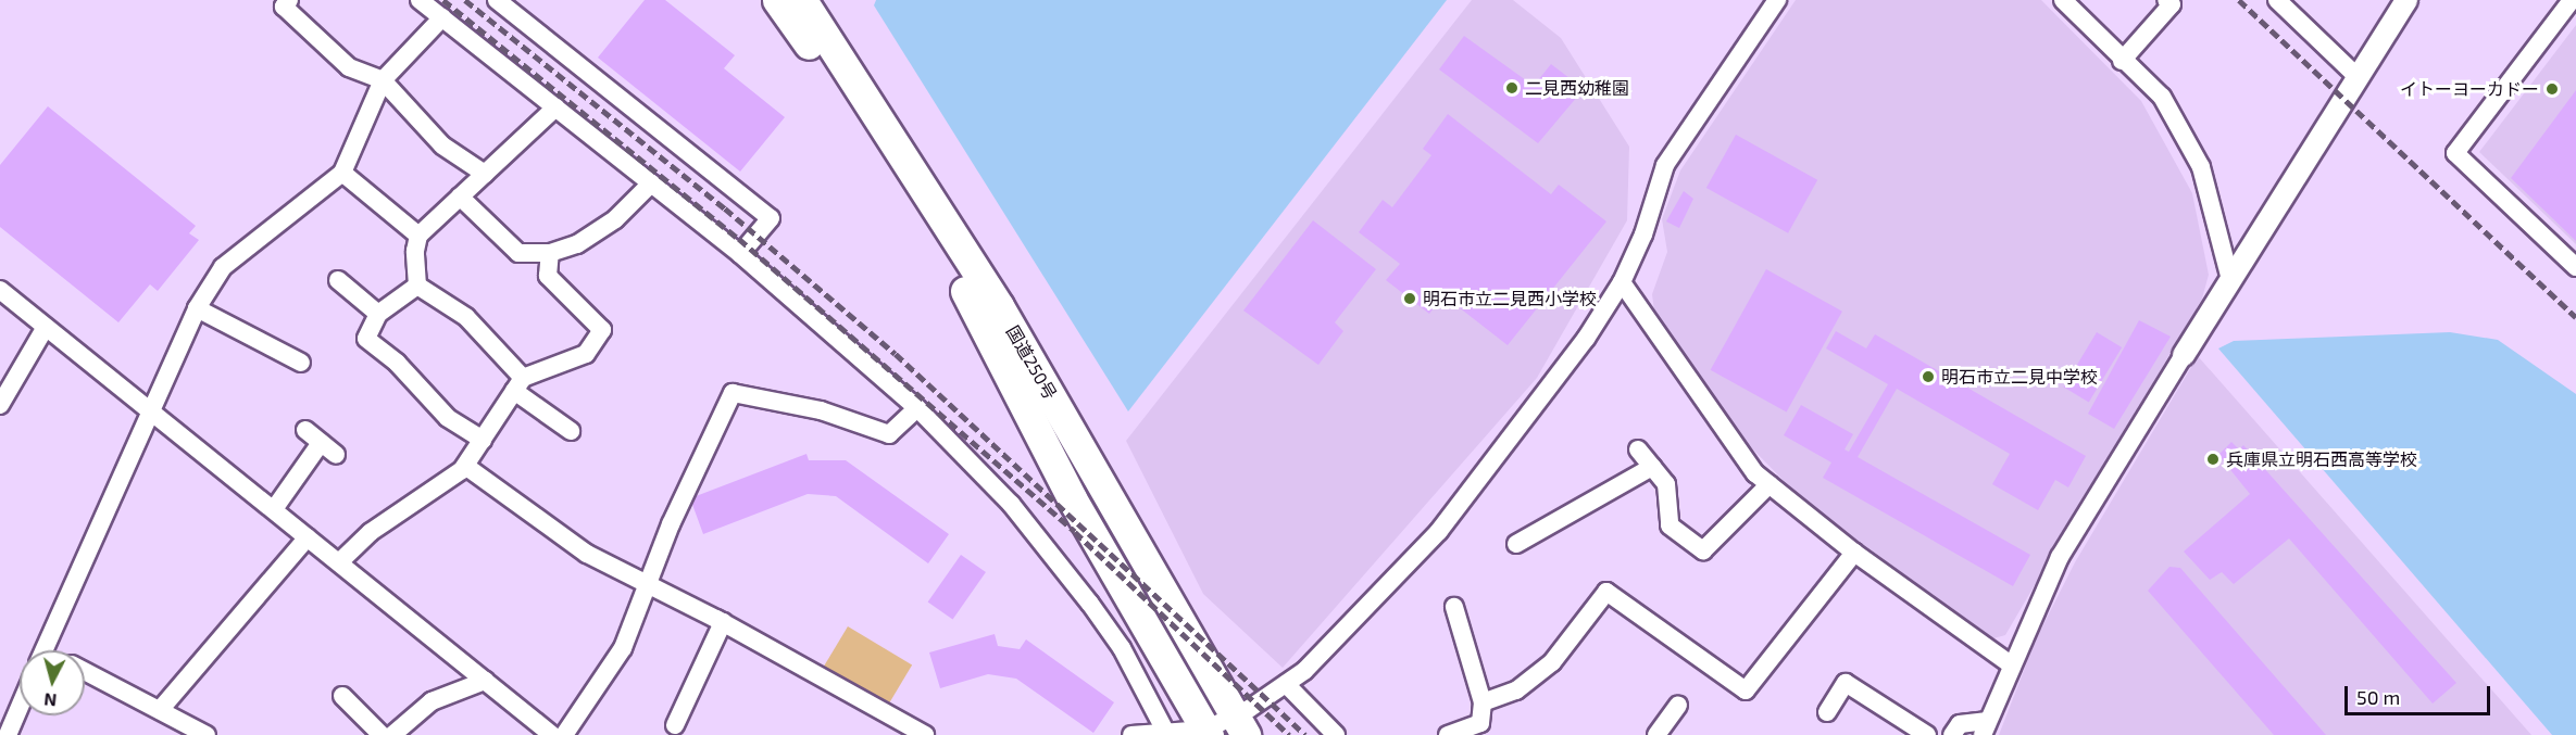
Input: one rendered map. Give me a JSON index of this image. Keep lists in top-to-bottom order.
{
  "streets": {
    "highway": ["国道250号"]
  },
  "places": [
    "二見西幼稚園",
    "イトーヨーカドー",
    "明石市立二見西小学校",
    "明石市立二見中学校",
    "兵庫県立明石西高等学校"
  ],
  "scale_bar": "50 m",
  "north": "bottom"
}
